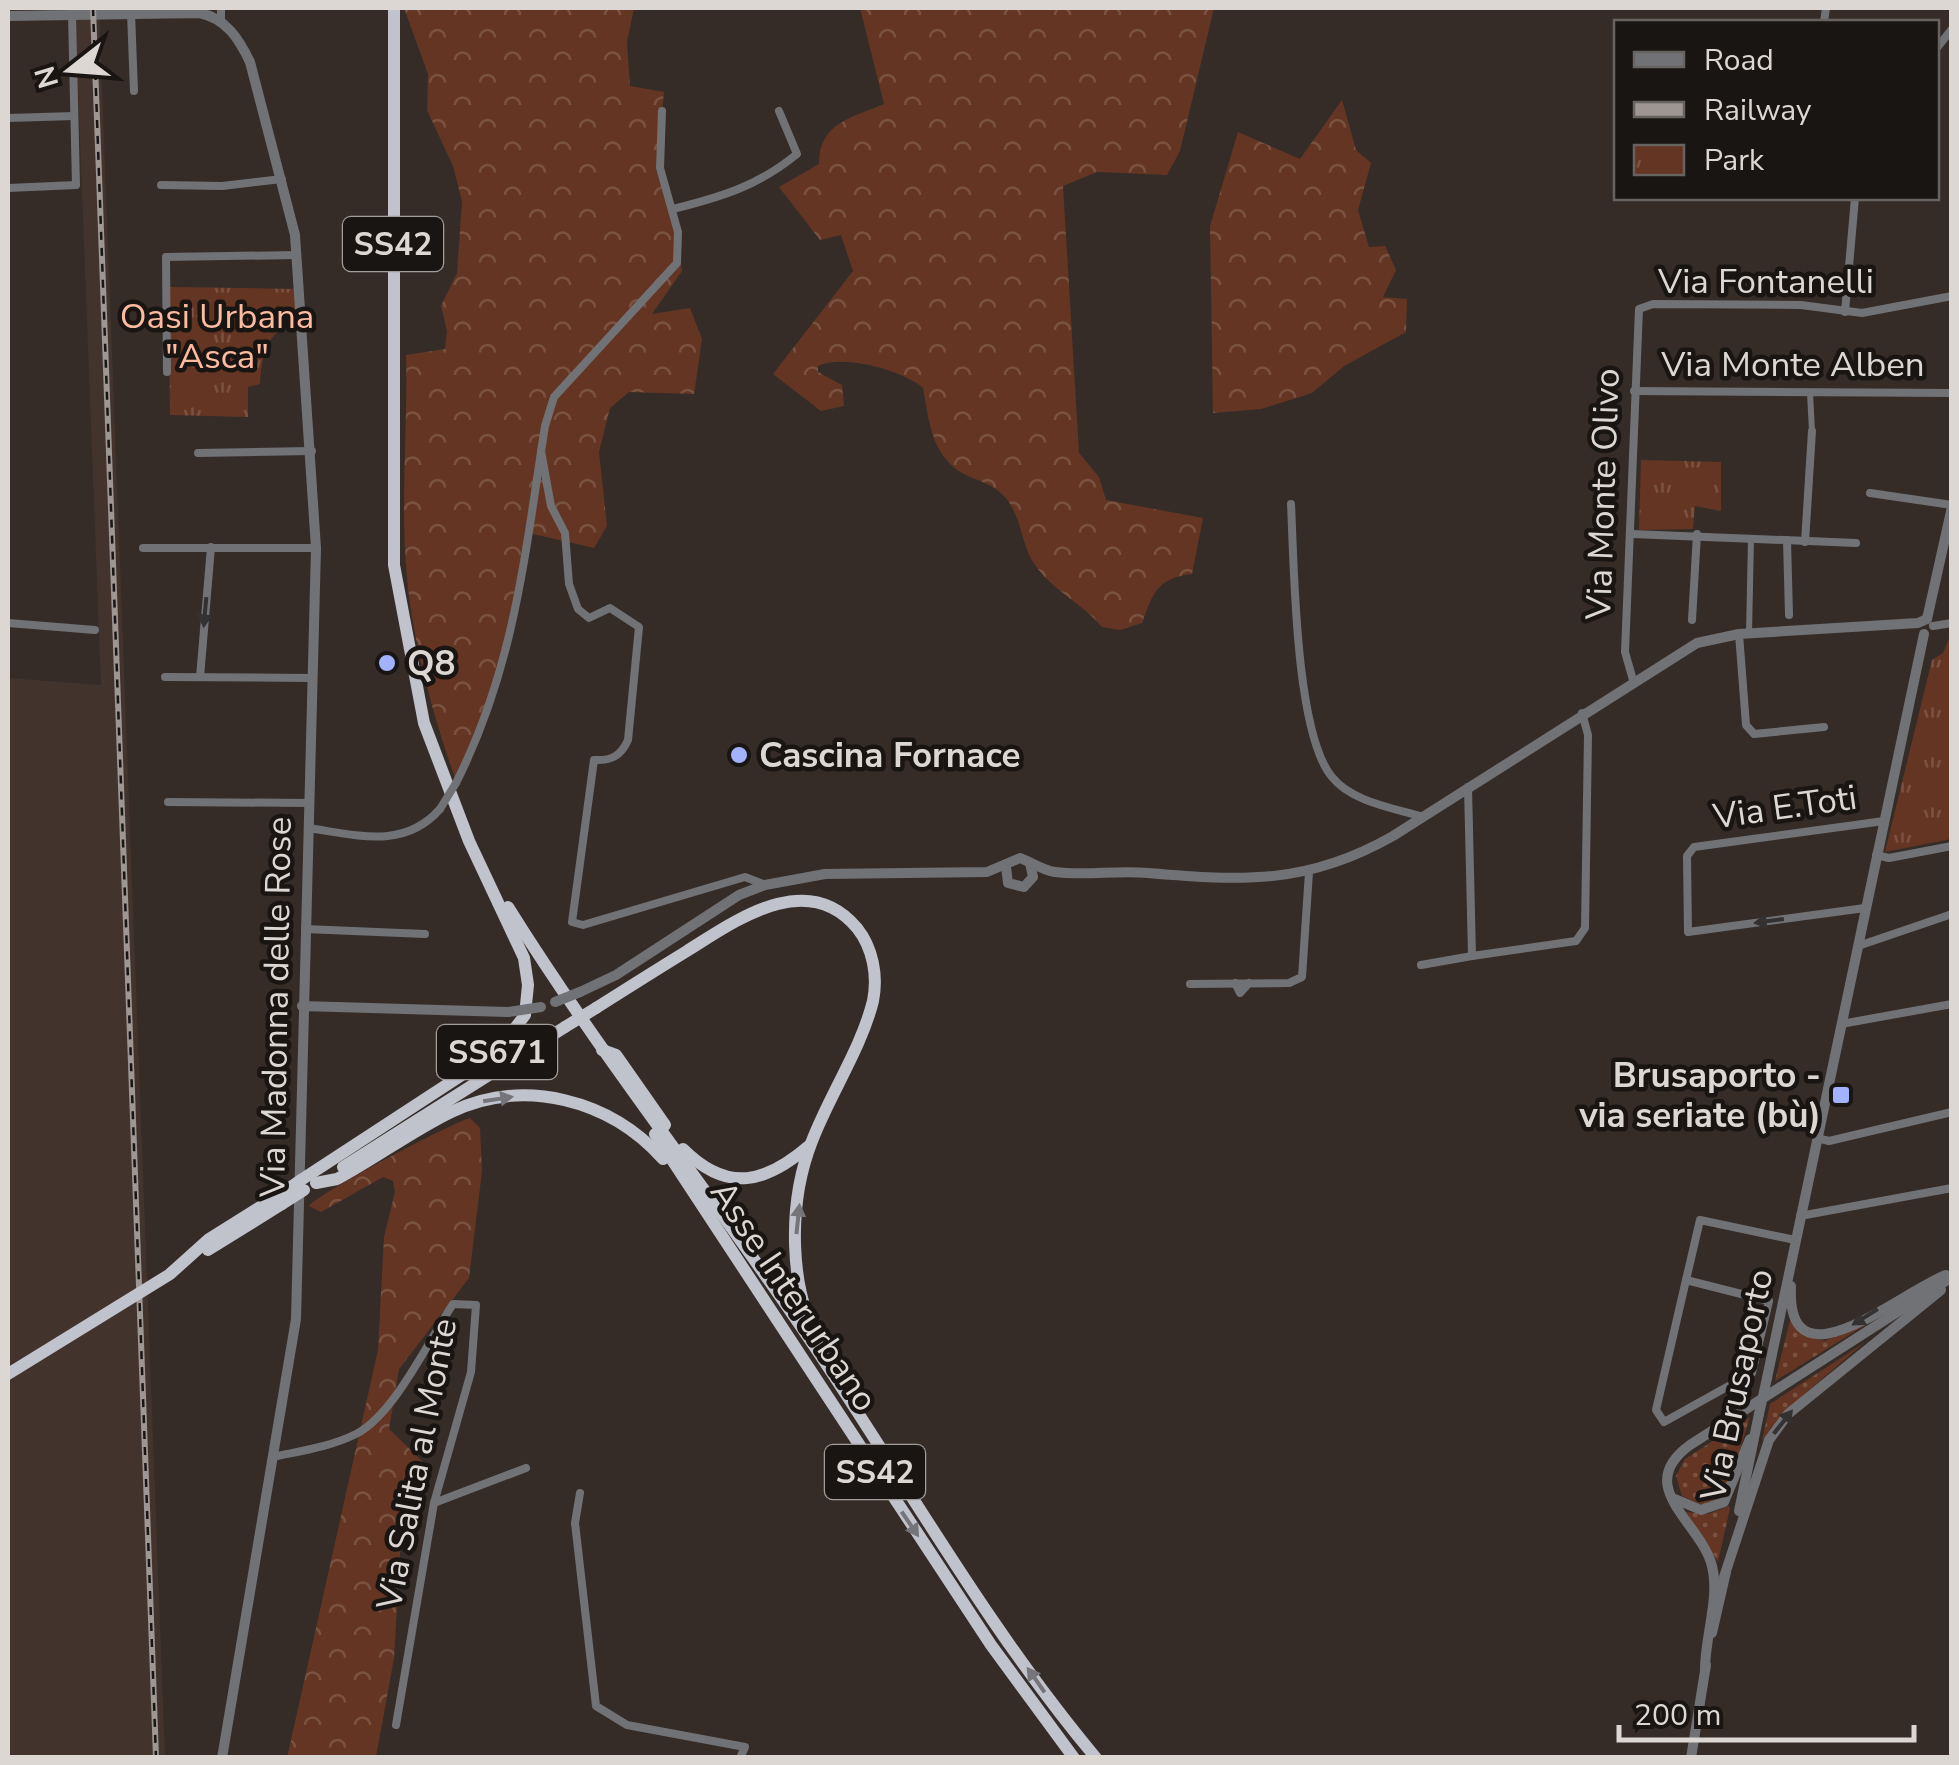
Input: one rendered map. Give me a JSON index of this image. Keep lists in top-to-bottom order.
{
  "streets": {
    "highway": ["SS42", "SS671", "Asse Interurbano"],
    "street": [
      "Via Fontanelli",
      "Via Monte Alben",
      "Via Monte Olivo",
      "Via E.Toti",
      "Via Madonna delle Rose",
      "Via Brusaporto",
      "Via Salita al Monte"
    ]
  },
  "crossings": [
    ["SS42", "SS671"],
    ["SS42", "Asse Interurbano"],
    ["Via Fontanelli", "Via Monte Olivo"],
    ["Via Monte Alben", "Via Monte Olivo"],
    ["Via E.Toti", "Via Brusaporto"],
    ["Via Madonna delle Rose", "Via Salita al Monte"]
  ],
  "parks": ["Oasi Urbana \"Asca\""],
  "places": {
    "other": ["Q8", "Cascina Fornace"],
    "transit": ["Brusaporto - via seriate (bù)"]
  },
  "legend": ["Road", "Railway", "Park"],
  "scale_bar": "200 m",
  "north": "left"
}
